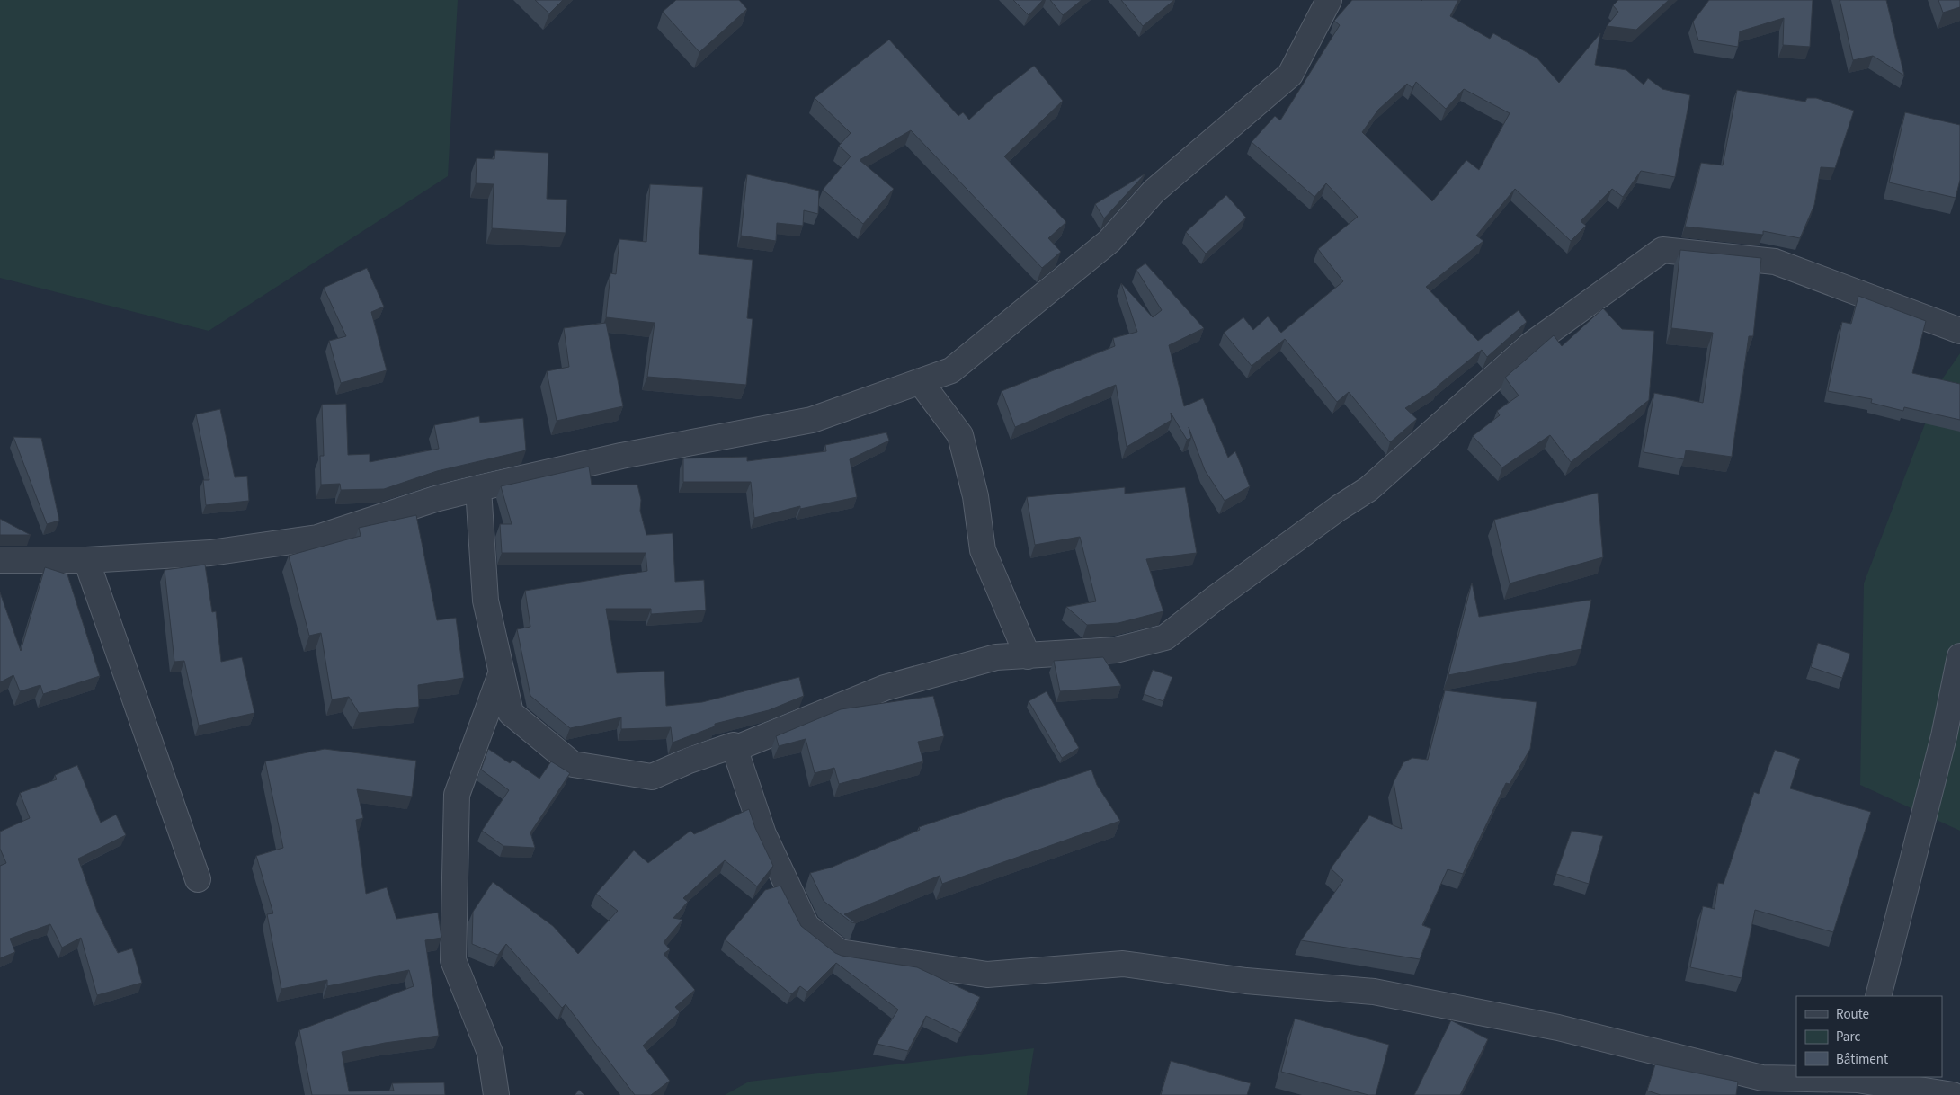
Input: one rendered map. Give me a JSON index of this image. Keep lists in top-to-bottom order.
{
  "legend": ["Route", "Parc", "Bâtiment"]
}
